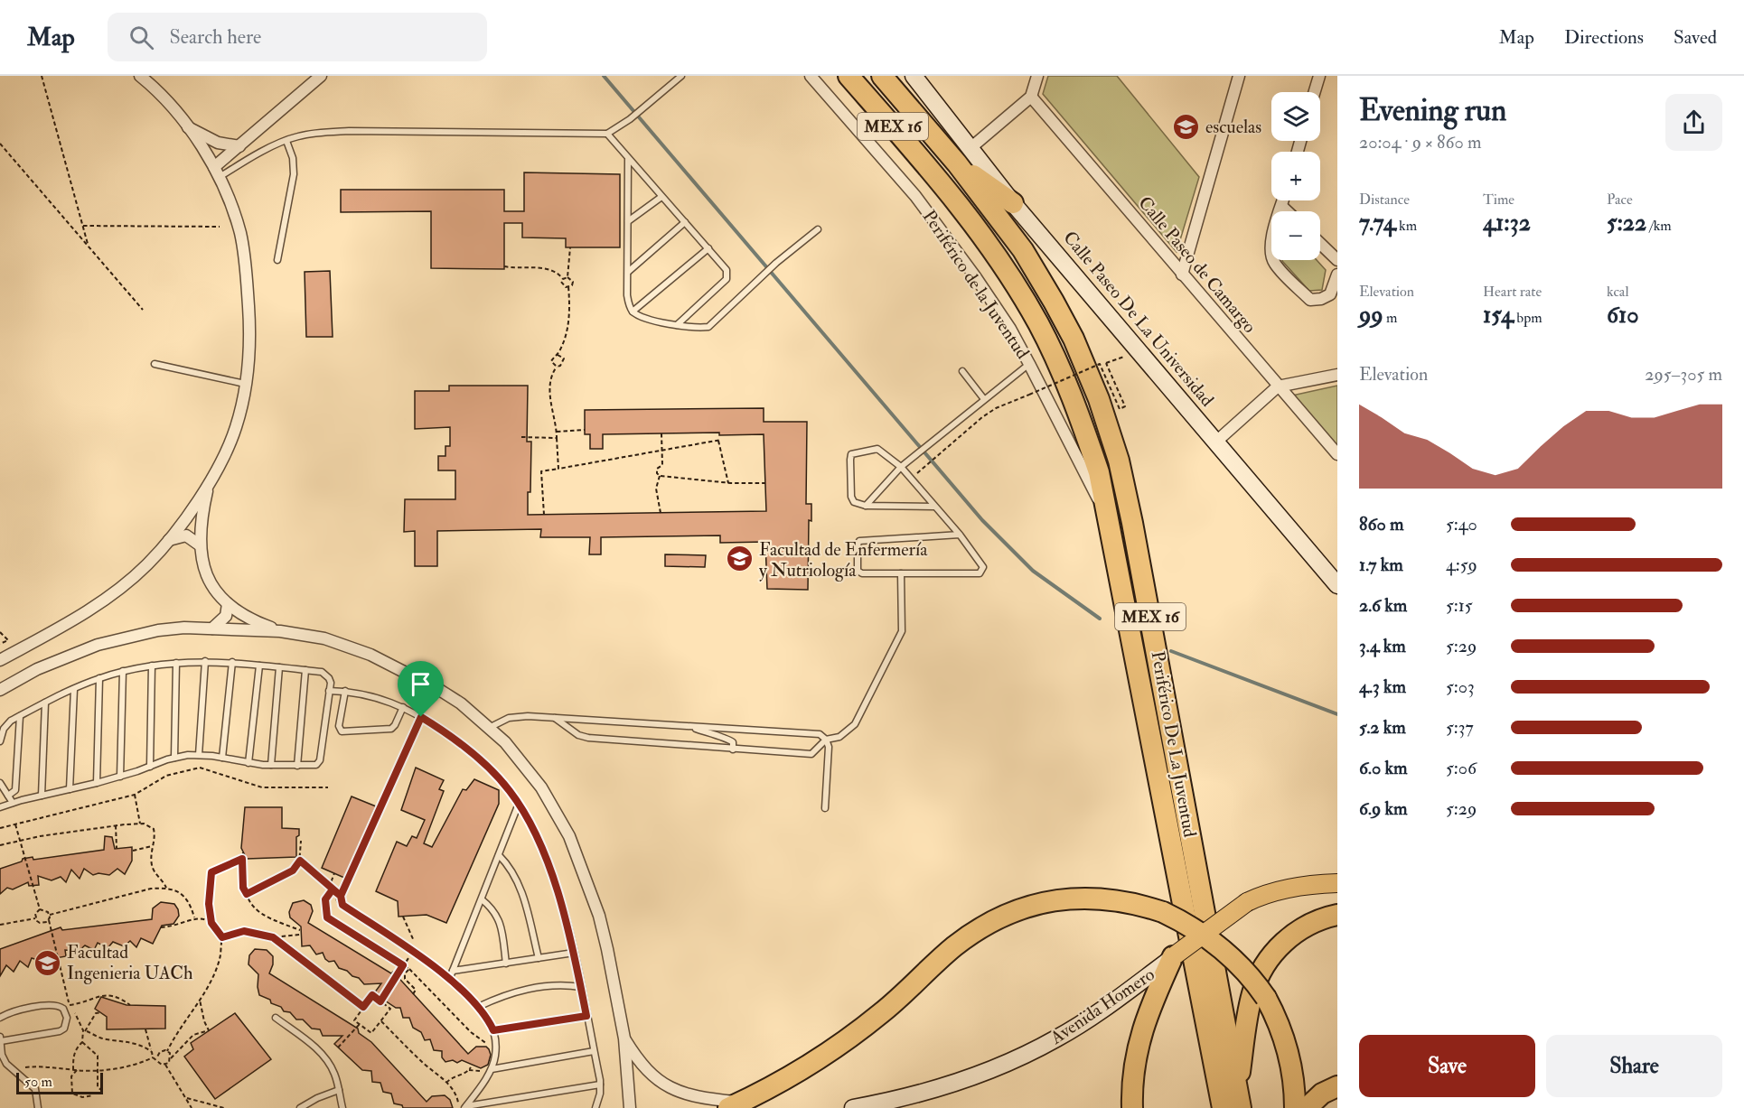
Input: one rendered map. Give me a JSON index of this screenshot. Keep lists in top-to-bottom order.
{
  "streets": {
    "highway": ["MEX 16", "Periférico De La Juventud"],
    "main road": ["Avenida Homero"],
    "street": ["Calle Paseo de Camargo", "Periférico de la Juventud", "Calle Paseo De La Universidad"]
  },
  "crossings": [
    ["MEX 16", "Periférico De La Juventud"],
    ["Periférico de la Juventud", "Periférico De La Juventud"]
  ],
  "places": {
    "school or university": ["escuelas", "Facultad de Enfermería y Nutriología", "Facultad Ingenieria UACh"]
  },
  "scale_bar": "50 m",
  "page": {
    "header": "Map",
    "search": "Search here",
    "nav": ["Map", "Directions", "Saved"],
    "heading": ["Evening run", "20:04 · 9 × 860 m"],
    "map_buttons": ["+", "−"],
    "stats": [
      ["Distance", "7.74 km"],
      ["Time", "41:32"],
      ["Pace", "5:22 /km"],
      ["Elevation", "99 m"],
      ["Heart rate", "154 bpm"],
      ["kcal", "610"]
    ],
    "chart": ["Elevation", "295–305 m"],
    "list": [
      {
        "name": "860 m",
        "note": "5:40"
      },
      {
        "name": "1.7 km",
        "note": "4:59"
      },
      {
        "name": "2.6 km",
        "note": "5:15"
      },
      {
        "name": "3.4 km",
        "note": "5:29"
      },
      {
        "name": "4.3 km",
        "note": "5:03"
      },
      {
        "name": "5.2 km",
        "note": "5:37"
      },
      {
        "name": "6.0 km",
        "note": "5:06"
      },
      {
        "name": "6.9 km",
        "note": "5:29"
      }
    ],
    "buttons": ["Save", "Share"],
    "scale": "50 m"
  }
}
